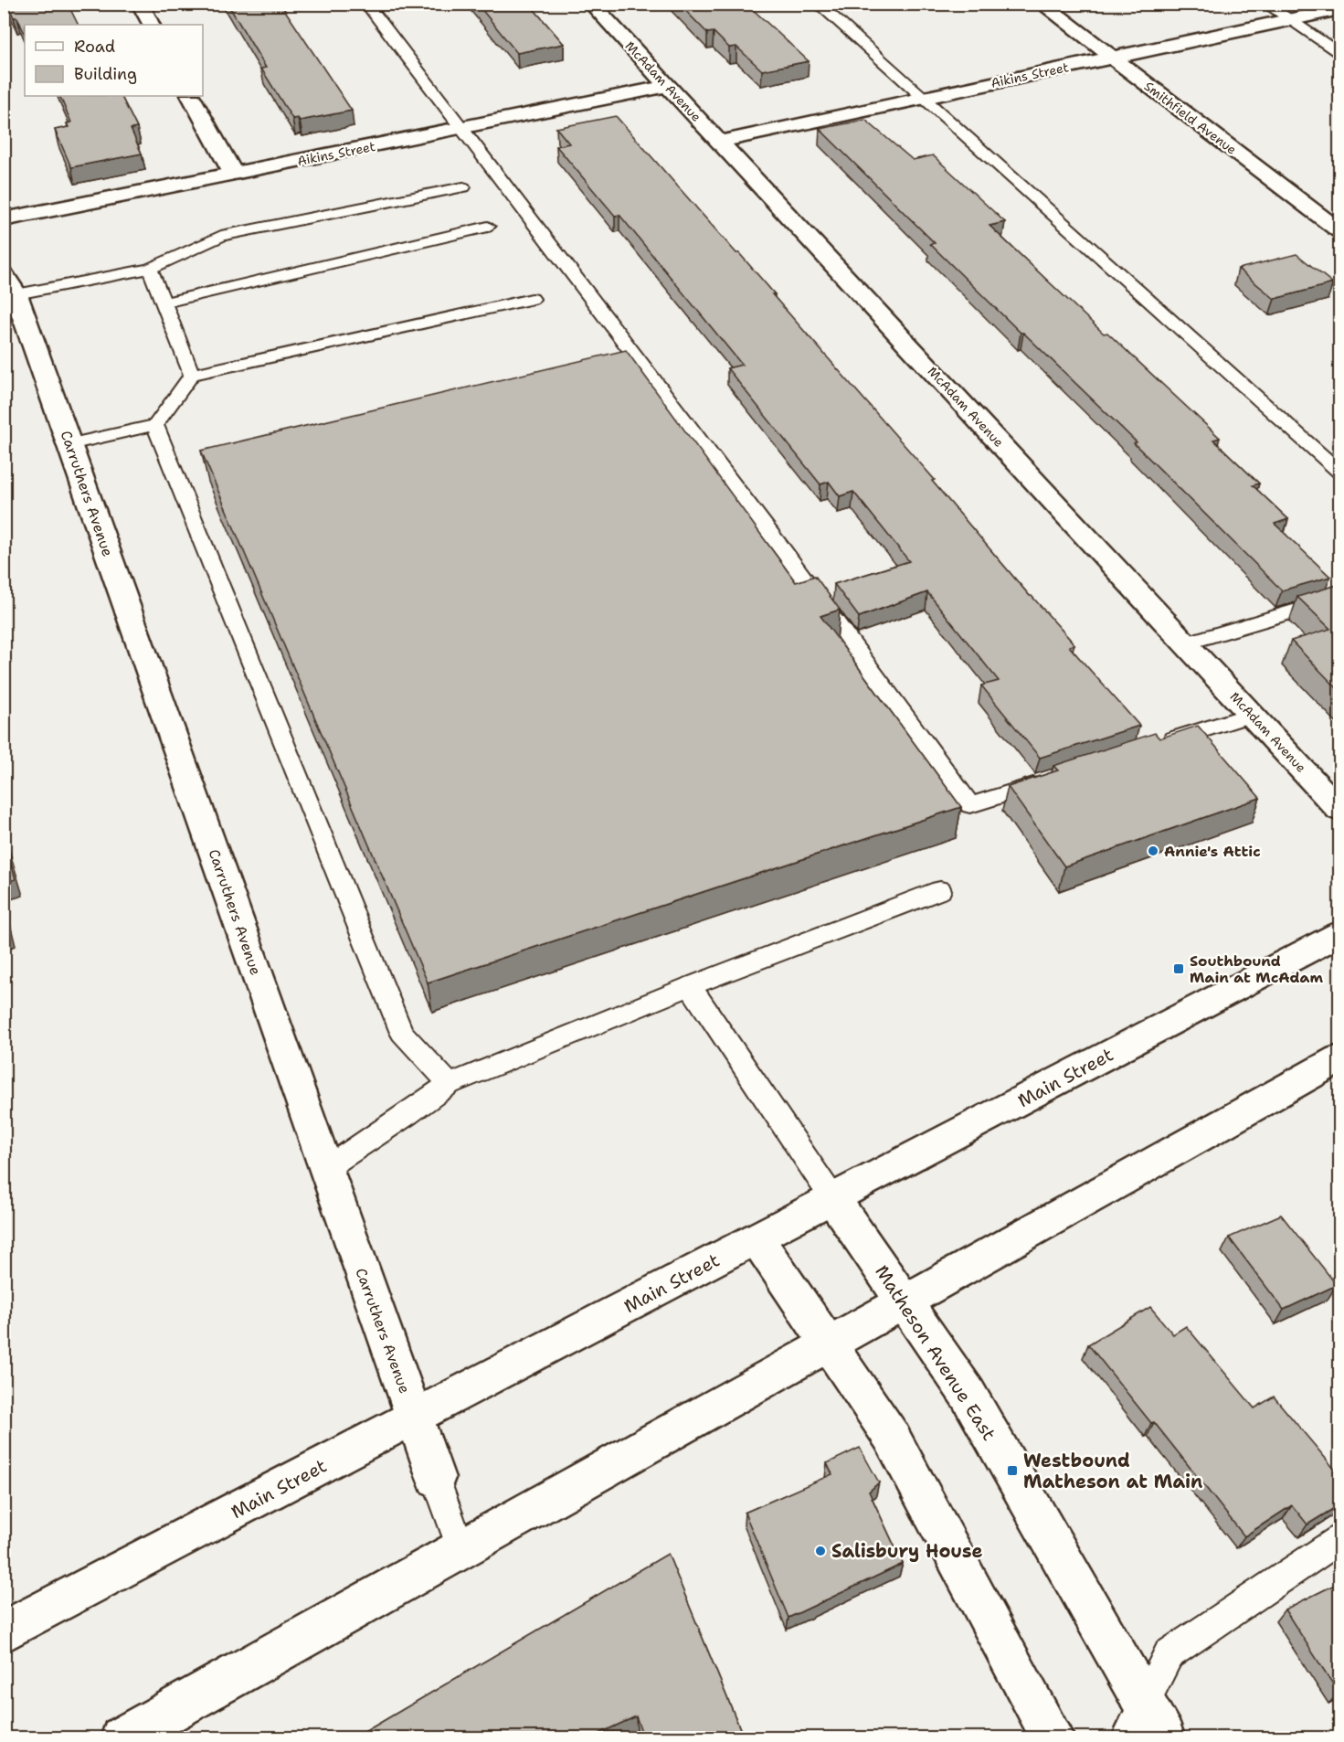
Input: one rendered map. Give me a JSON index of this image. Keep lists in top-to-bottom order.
{
  "streets": {
    "street": [
      "Aikins Street",
      "McAdam Avenue",
      "Smithfield Avenue",
      "Carruthers Avenue",
      "Main Street",
      "Matheson Avenue East"
    ]
  },
  "crossings": [
    ["Aikins Street", "McAdam Avenue"],
    ["Aikins Street", "Smithfield Avenue"],
    ["Carruthers Avenue", "Main Street"],
    ["Main Street", "Matheson Avenue East"]
  ],
  "places": {
    "other": ["Annie's Attic", "Salisbury House"],
    "transit": ["Southbound Main at McAdam", "Westbound Matheson at Main"]
  },
  "legend": ["Road", "Building"]
}
